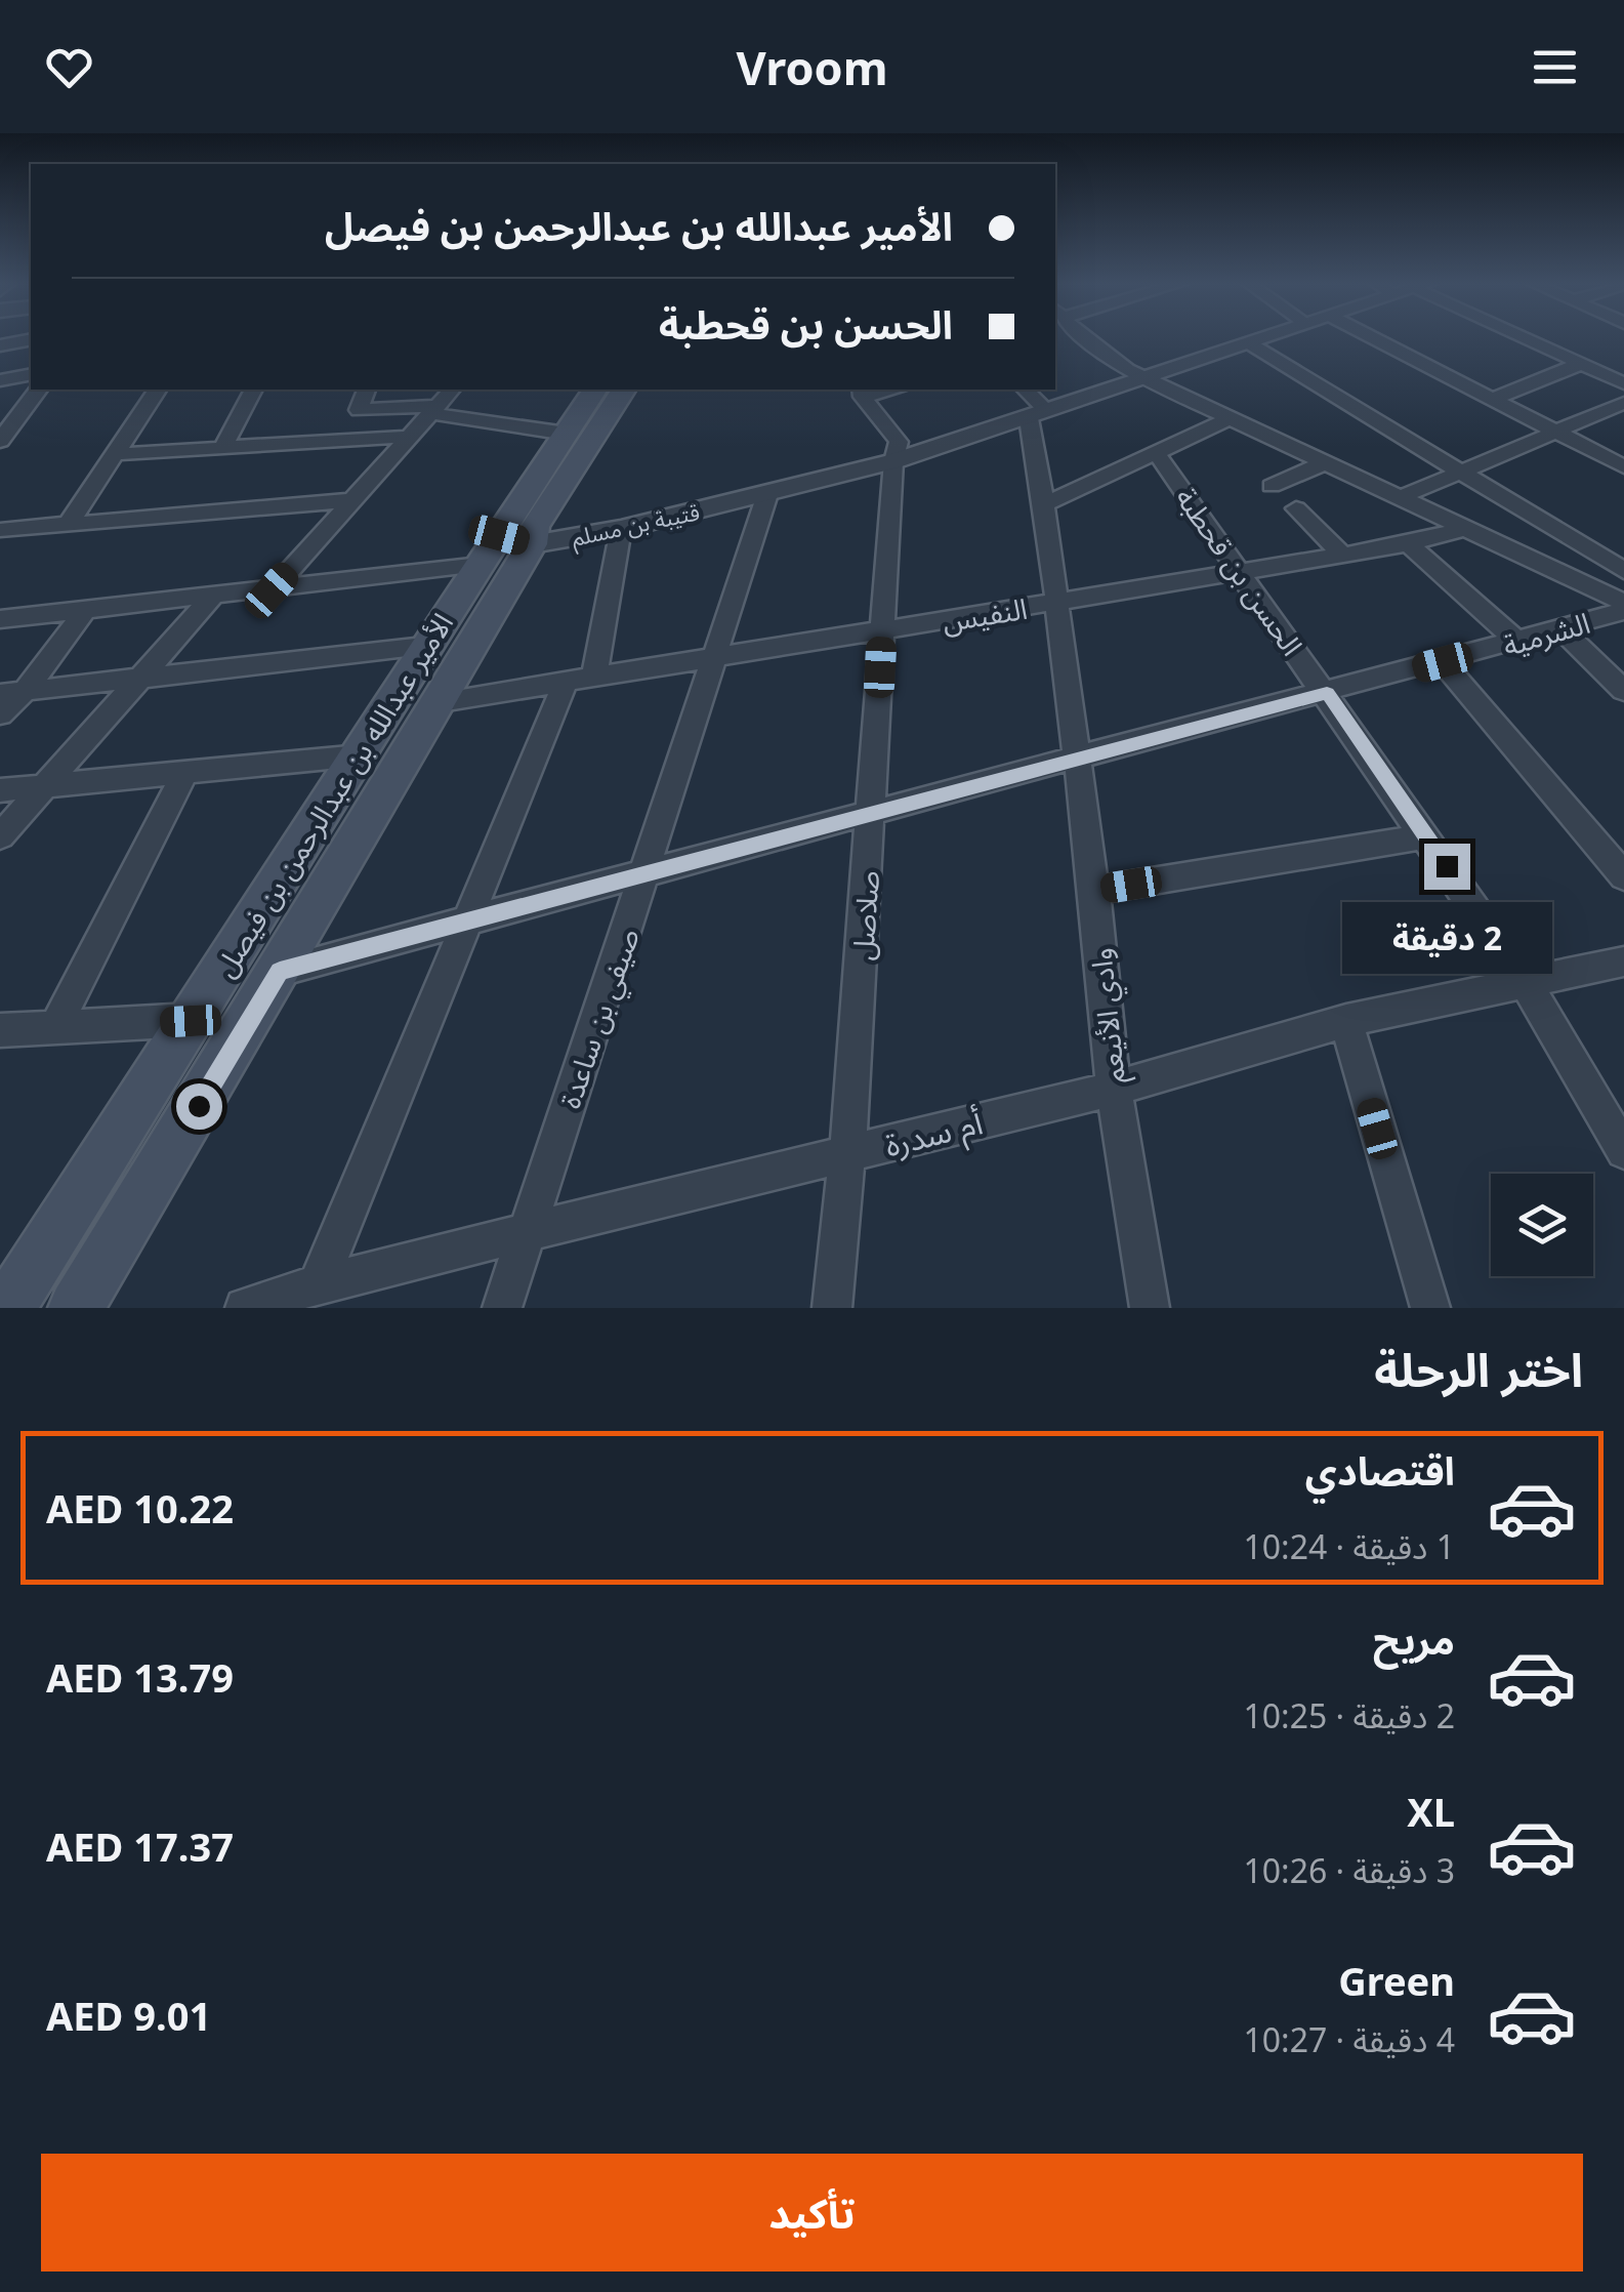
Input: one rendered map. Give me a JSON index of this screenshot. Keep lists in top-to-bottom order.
{
  "streets": {
    "main road": ["الأمير عبدالله بن عبدالرحمن بن فيصل"],
    "street": [
      "قتيبة بن مسلم",
      "الحسن بن قحطبة",
      "النفيس",
      "الشرمية",
      "صلاصل",
      "وادي الأنيعم",
      "صيفي بن ساعدة",
      "أم سدرة"
    ]
  },
  "crossings": [
    ["قتيبة بن مسلم", "الأمير عبدالله بن عبدالرحمن بن فيصل"],
    ["قتيبة بن مسلم", "صلاصل"],
    ["قتيبة بن مسلم", "وادي الأنيعم"],
    ["قتيبة بن مسلم", "صيفي بن ساعدة"],
    ["الحسن بن قحطبة", "النفيس"],
    ["الحسن بن قحطبة", "الشرمية"],
    ["الحسن بن قحطبة", "أم سدرة"],
    ["النفيس", "الأمير عبدالله بن عبدالرحمن بن فيصل"],
    ["النفيس", "صلاصل"],
    ["النفيس", "وادي الأنيعم"],
    ["النفيس", "صيفي بن ساعدة"],
    ["الشرمية", "الأمير عبدالله بن عبدالرحمن بن فيصل"],
    ["الشرمية", "صلاصل"],
    ["الشرمية", "وادي الأنيعم"],
    ["الشرمية", "صيفي بن ساعدة"],
    ["صلاصل", "أم سدرة"],
    ["وادي الأنيعم", "أم سدرة"],
    ["صيفي بن ساعدة", "أم سدرة"]
  ],
  "page": {
    "header": "Vroom",
    "banner": ["الأمير عبدالله بن عبدالرحمن بن فيصل", "الحسن بن قحطبة"],
    "bubble": "2 دقيقة",
    "heading": "اختر الرحلة",
    "list": [
      {
        "name": "اقتصادي",
        "note": "1 دقيقة · 10:24",
        "value": "AED 10.22"
      },
      {
        "name": "مريح",
        "note": "2 دقيقة · 10:25",
        "value": "AED 13.79"
      },
      {
        "name": "XL",
        "note": "3 دقيقة · 10:26",
        "value": "AED 17.37"
      },
      {
        "name": "Green",
        "note": "4 دقيقة · 10:27",
        "value": "AED 9.01"
      }
    ],
    "buttons": "تأكيد"
  }
}
